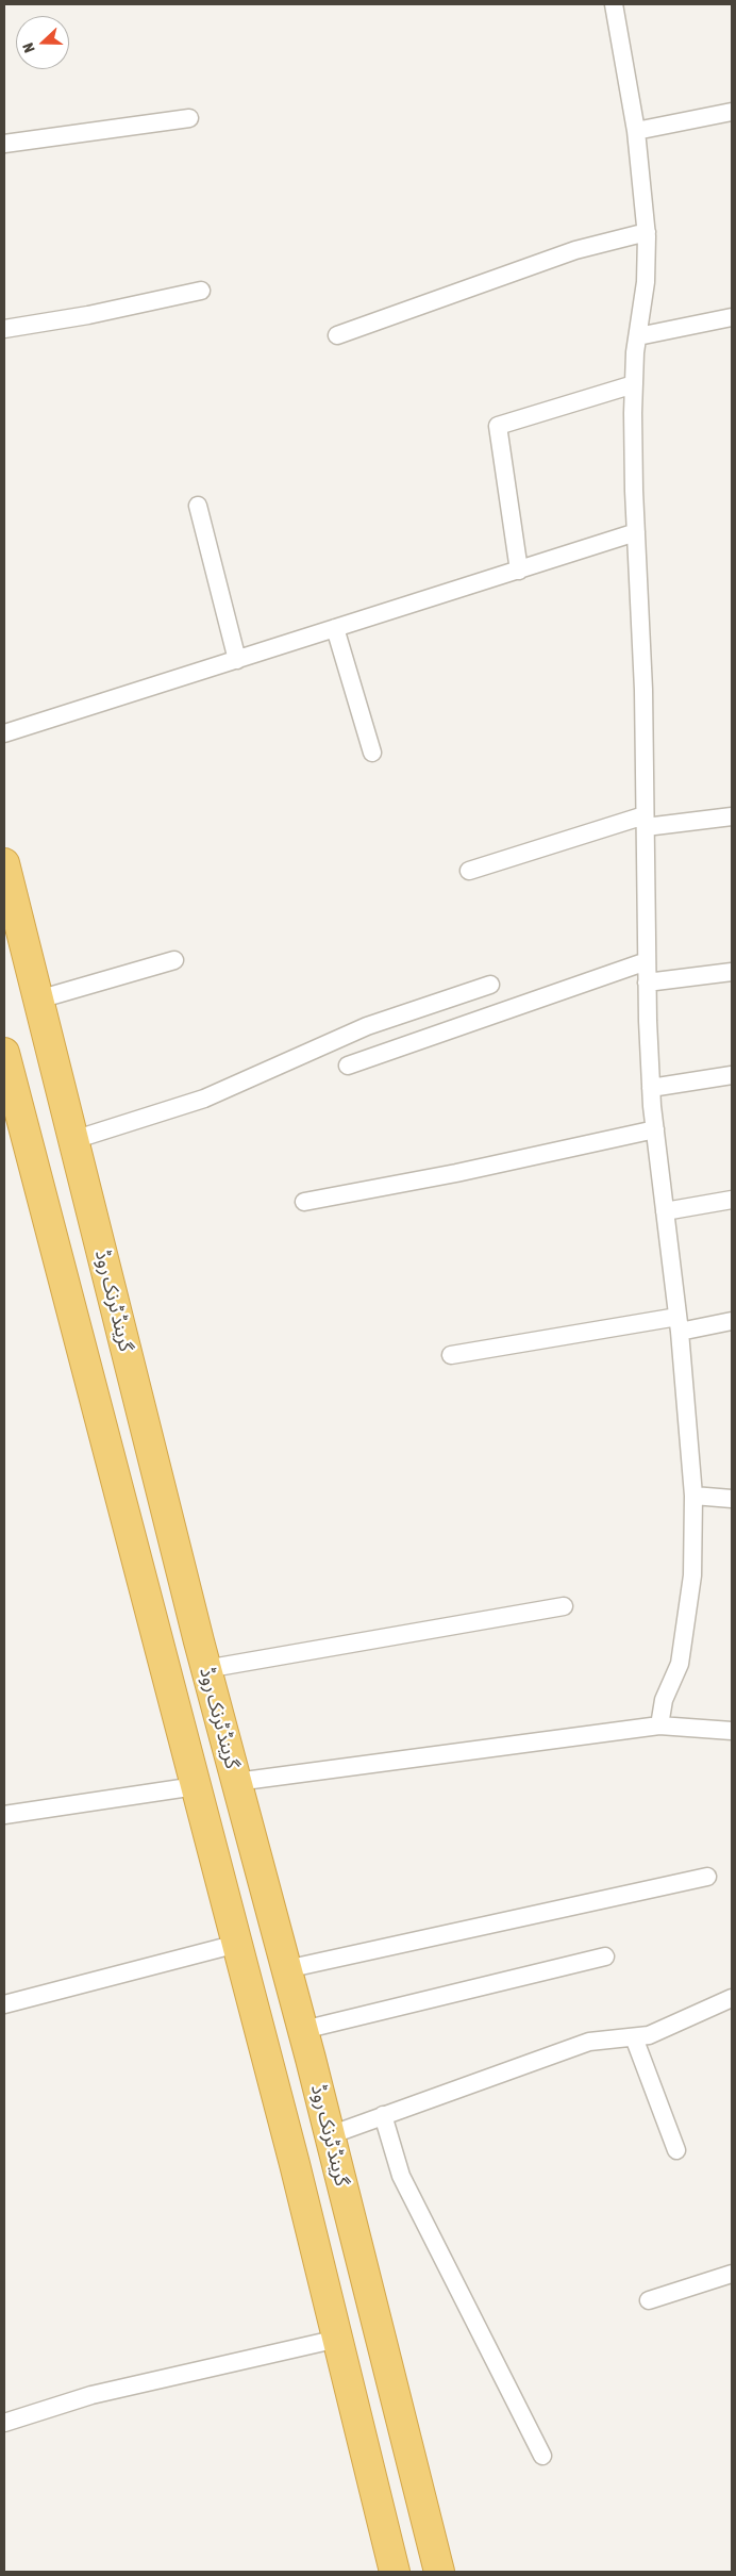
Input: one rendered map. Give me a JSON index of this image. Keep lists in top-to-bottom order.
{
  "streets": {
    "highway": ["گرینڈ ٹرنک روڈ"]
  },
  "north": "left"
}
